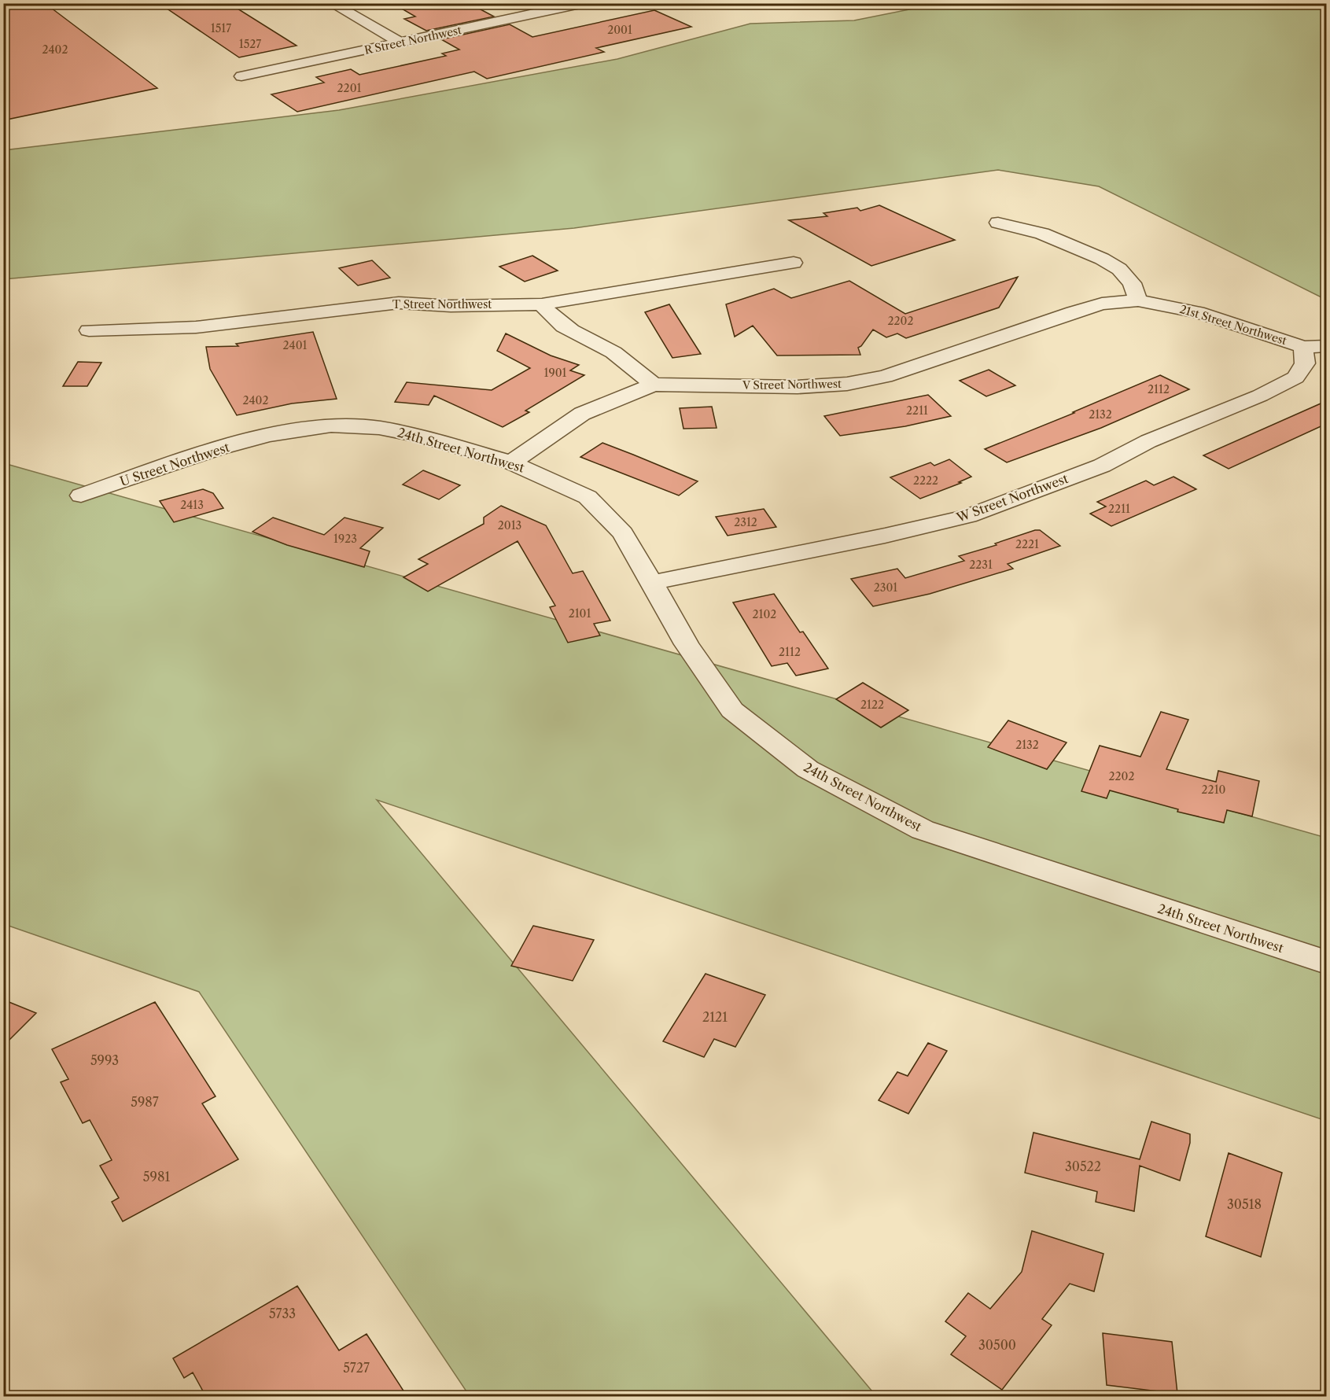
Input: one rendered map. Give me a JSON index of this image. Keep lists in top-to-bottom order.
{
  "streets": {
    "street": [
      "R Street Northwest",
      "T Street Northwest",
      "21st Street Northwest",
      "V Street Northwest",
      "24th Street Northwest",
      "U Street Northwest",
      "W Street Northwest"
    ]
  },
  "crossings": [
    ["21st Street Northwest", "V Street Northwest"],
    ["21st Street Northwest", "W Street Northwest"],
    ["V Street Northwest", "24th Street Northwest"],
    ["24th Street Northwest", "U Street Northwest"],
    ["24th Street Northwest", "W Street Northwest"]
  ],
  "house_numbers": [
    "1517",
    "2001",
    "1527",
    "2402",
    "2201",
    "2202",
    "2401",
    "1901",
    "2112",
    "2402",
    "2211",
    "2132",
    "2222",
    "2413",
    "2211",
    "2312",
    "2013",
    "1923",
    "2221",
    "2231",
    "2301",
    "2101",
    "2102",
    "2112",
    "2122",
    "2132",
    "2202",
    "2210",
    "2121",
    "5993",
    "5987",
    "30522",
    "5981",
    "30518",
    "5733",
    "30500",
    "5727"
  ]
}
